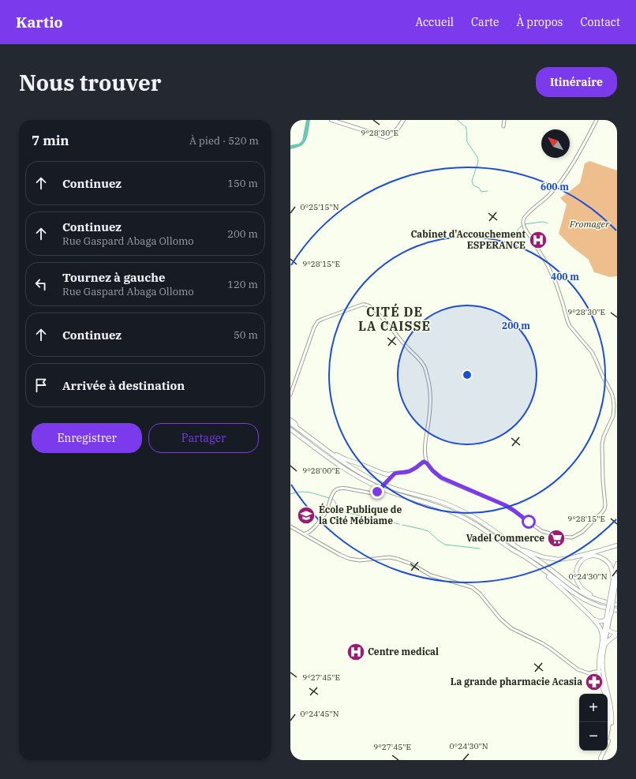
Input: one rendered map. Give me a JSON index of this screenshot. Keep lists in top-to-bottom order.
{
  "districts": ["CITÉ DE LA CAISSE"],
  "parks": ["Fromager"],
  "places": {
    "hospital": ["Cabinet d'Accouchement ESPERANCE", "Centre medical"],
    "school or university": ["École Publique de la Cité Mébiame"],
    "supermarket": ["Vadel Commerce"],
    "pharmacy": ["La grande pharmacie Acasia"]
  },
  "north": "top left",
  "page": {
    "header": "Kartio",
    "nav": [
      "Accueil",
      "Carte",
      "À propos",
      "Contact"
    ],
    "buttons": [
      "Itinéraire",
      ["Enregistrer", "Partager"]
    ],
    "title": "Nous trouver",
    "heading": ["7 min", "À pied · 520 m"],
    "list": [
      ["Continuez", "150 m"],
      ["Continuez", "Rue Gaspard Abaga Ollomo", "200 m"],
      ["Tournez à gauche", "Rue Gaspard Abaga Ollomo", "120 m"],
      ["Continuez", "50 m"],
      "Arrivée à destination"
    ],
    "map_buttons": ["+", "−"]
  },
  "coordinates": [
    "9°28'30\"E",
    "0°25'15\"N",
    "9°28'15\"E",
    "9°28'00\"E",
    "0°24'30\"N",
    "9°27'45\"E",
    "0°24'45\"N"
  ],
  "rings": ["600 m", "400 m", "200 m"]
}
